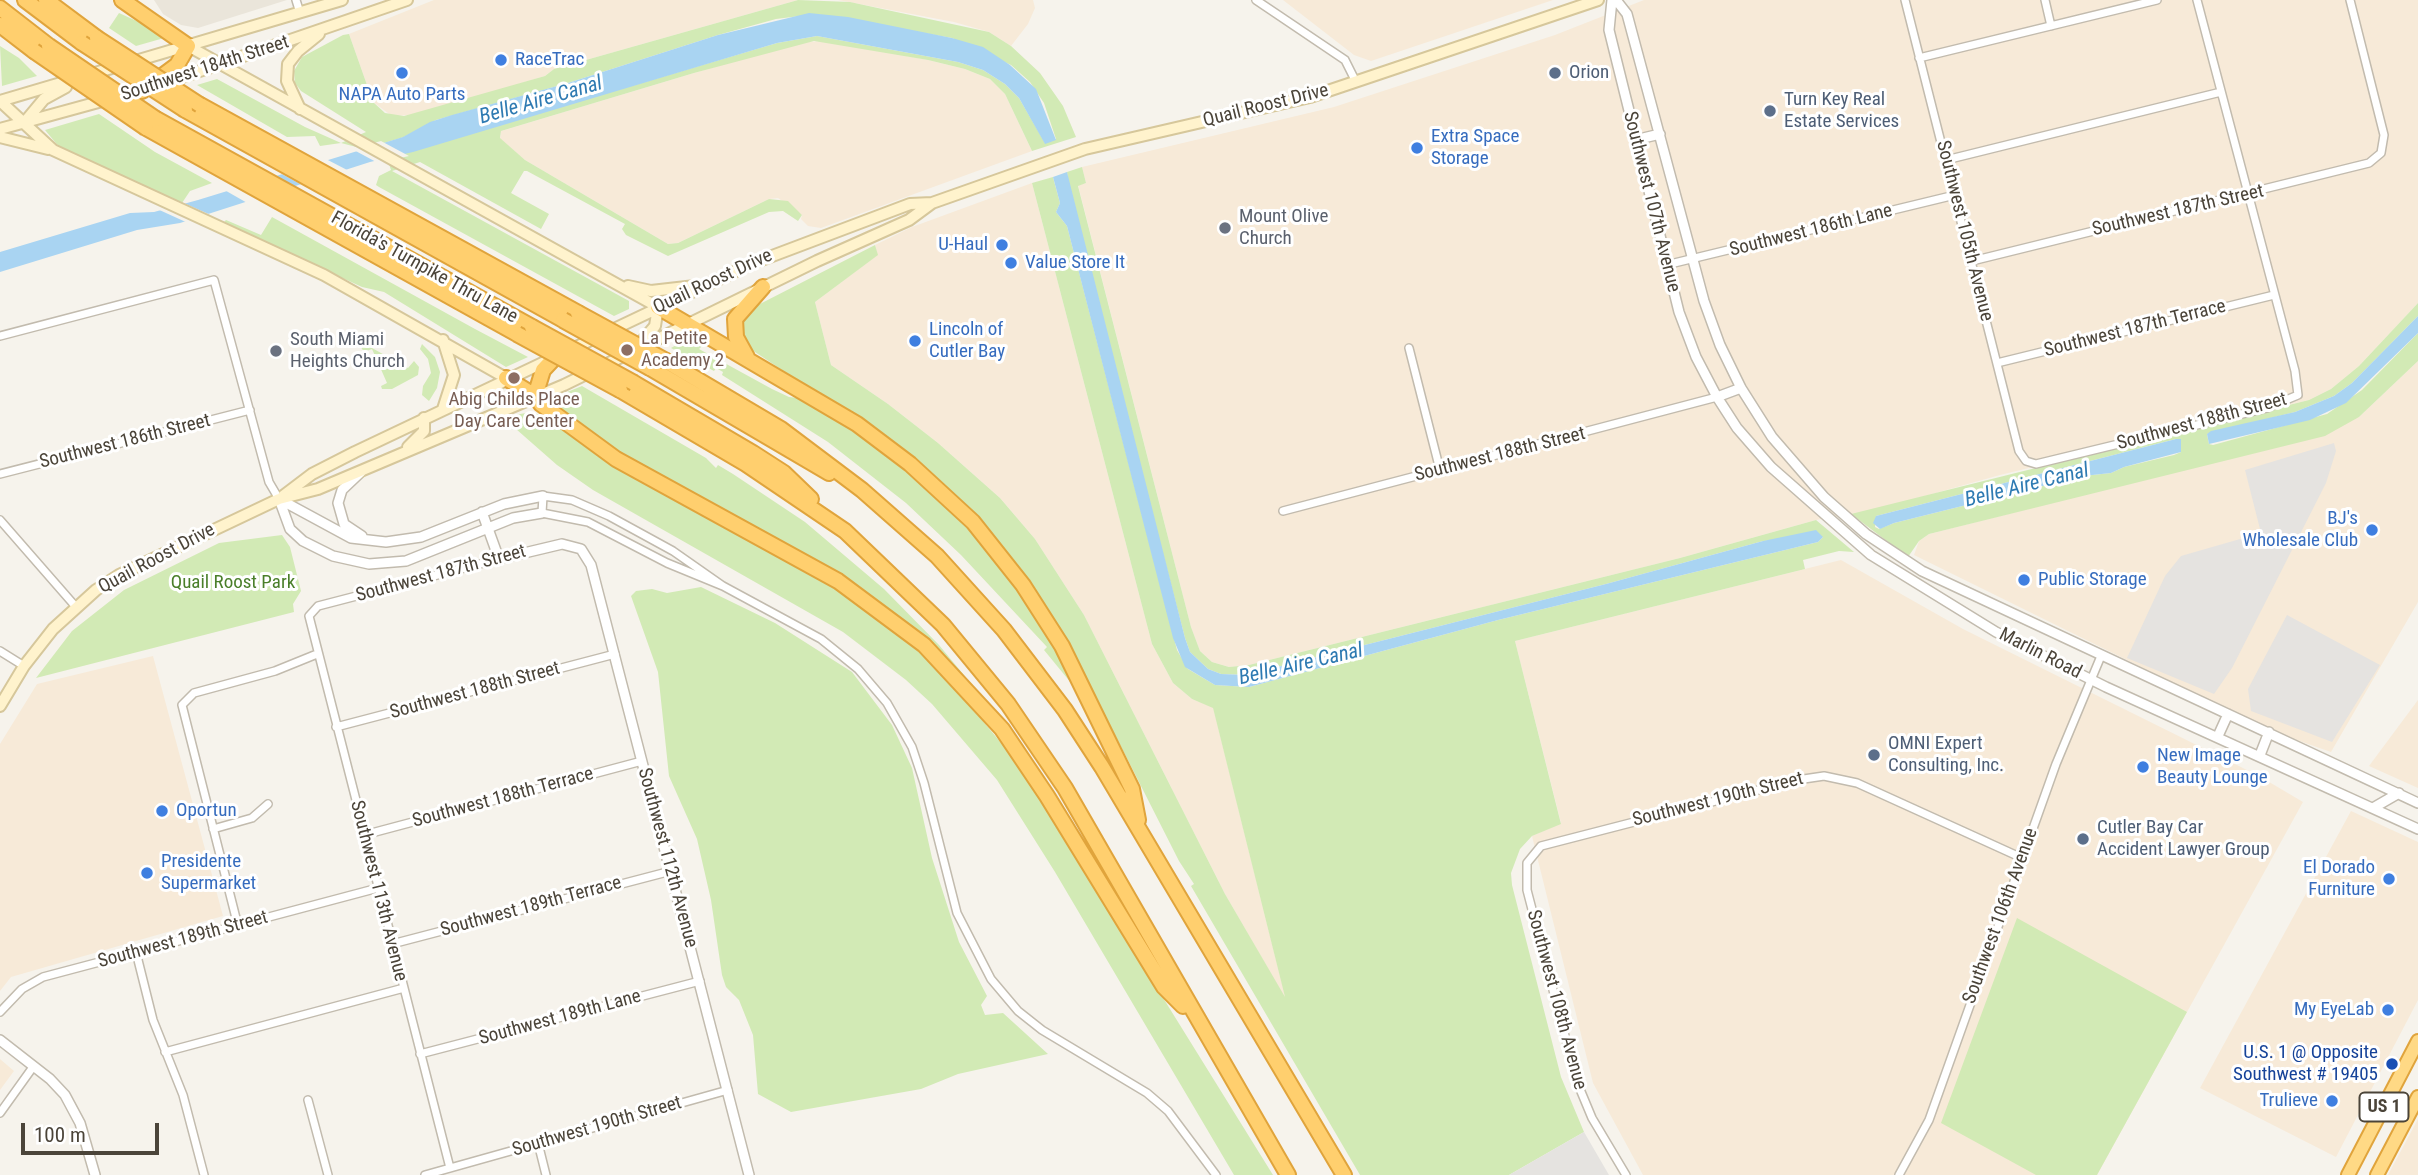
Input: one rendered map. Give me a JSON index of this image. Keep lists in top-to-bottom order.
{
  "streets": {
    "highway": ["Florida's Turnpike Thru Lane", "US 1"],
    "main road": ["Southwest 184th Street", "Quail Roost Drive"],
    "street": [
      "Southwest 107th Avenue",
      "Southwest 187th Street",
      "Southwest 186th Lane",
      "Southwest 105th Avenue",
      "Southwest 187th Terrace",
      "Southwest 188th Street",
      "Southwest 186th Street",
      "Marlin Road",
      "Southwest 188th Terrace",
      "Southwest 190th Street",
      "Southwest 112th Avenue",
      "Southwest 113th Avenue",
      "Southwest 189th Terrace",
      "Southwest 106th Avenue",
      "Southwest 189th Street",
      "Southwest 108th Avenue",
      "Southwest 189th Lane"
    ]
  },
  "crossings": [
    ["Southwest 107th Avenue", "Southwest 186th Lane"],
    ["Southwest 107th Avenue", "Southwest 188th Street"],
    ["Southwest 107th Avenue", "Marlin Road"],
    ["Southwest 187th Street", "Southwest 105th Avenue"],
    ["Southwest 187th Street", "Southwest 112th Avenue"],
    ["Southwest 187th Street", "Southwest 113th Avenue"],
    ["Southwest 186th Lane", "Southwest 105th Avenue"],
    ["Southwest 105th Avenue", "Southwest 187th Terrace"],
    ["Southwest 105th Avenue", "Southwest 188th Street"],
    ["Southwest 187th Terrace", "Southwest 188th Street"],
    ["Southwest 188th Street", "Marlin Road"],
    ["Southwest 188th Street", "Southwest 112th Avenue"],
    ["Southwest 188th Street", "Southwest 113th Avenue"],
    ["Marlin Road", "Southwest 106th Avenue"],
    ["Southwest 188th Terrace", "Southwest 112th Avenue"],
    ["Southwest 188th Terrace", "Southwest 113th Avenue"],
    ["Southwest 190th Street", "Southwest 112th Avenue"],
    ["Southwest 190th Street", "Southwest 113th Avenue"],
    ["Southwest 190th Street", "Southwest 106th Avenue"],
    ["Southwest 190th Street", "Southwest 108th Avenue"],
    ["Southwest 112th Avenue", "Southwest 189th Terrace"],
    ["Southwest 112th Avenue", "Southwest 189th Lane"],
    ["Southwest 113th Avenue", "Southwest 189th Terrace"],
    ["Southwest 113th Avenue", "Southwest 189th Street"],
    ["Southwest 113th Avenue", "Southwest 189th Lane"]
  ],
  "water": ["Belle Aire Canal"],
  "parks": ["Quail Roost Park"],
  "places": [
    "RaceTrac",
    "NAPA Auto Parts",
    "Orion",
    "Turn Key Real Estate Services",
    "Extra Space Storage",
    "Mount Olive Church",
    "U-Haul",
    "Value Store It",
    "Lincoln of Cutler Bay",
    "La Petite Academy 2",
    "South Miami Heights Church",
    "Abig Childs Place Day Care Center",
    "BJ's Wholesale Club",
    "Public Storage",
    "OMNI Expert Consulting, Inc.",
    "New Image Beauty Lounge",
    "Oportun",
    "Cutler Bay Car Accident Lawyer Group",
    "Presidente Supermarket",
    "El Dorado Furniture",
    "My EyeLab",
    "U.S. 1 @ Opposite Southwest # 19405",
    "Trulieve"
  ],
  "scale_bar": "100 m"
}
